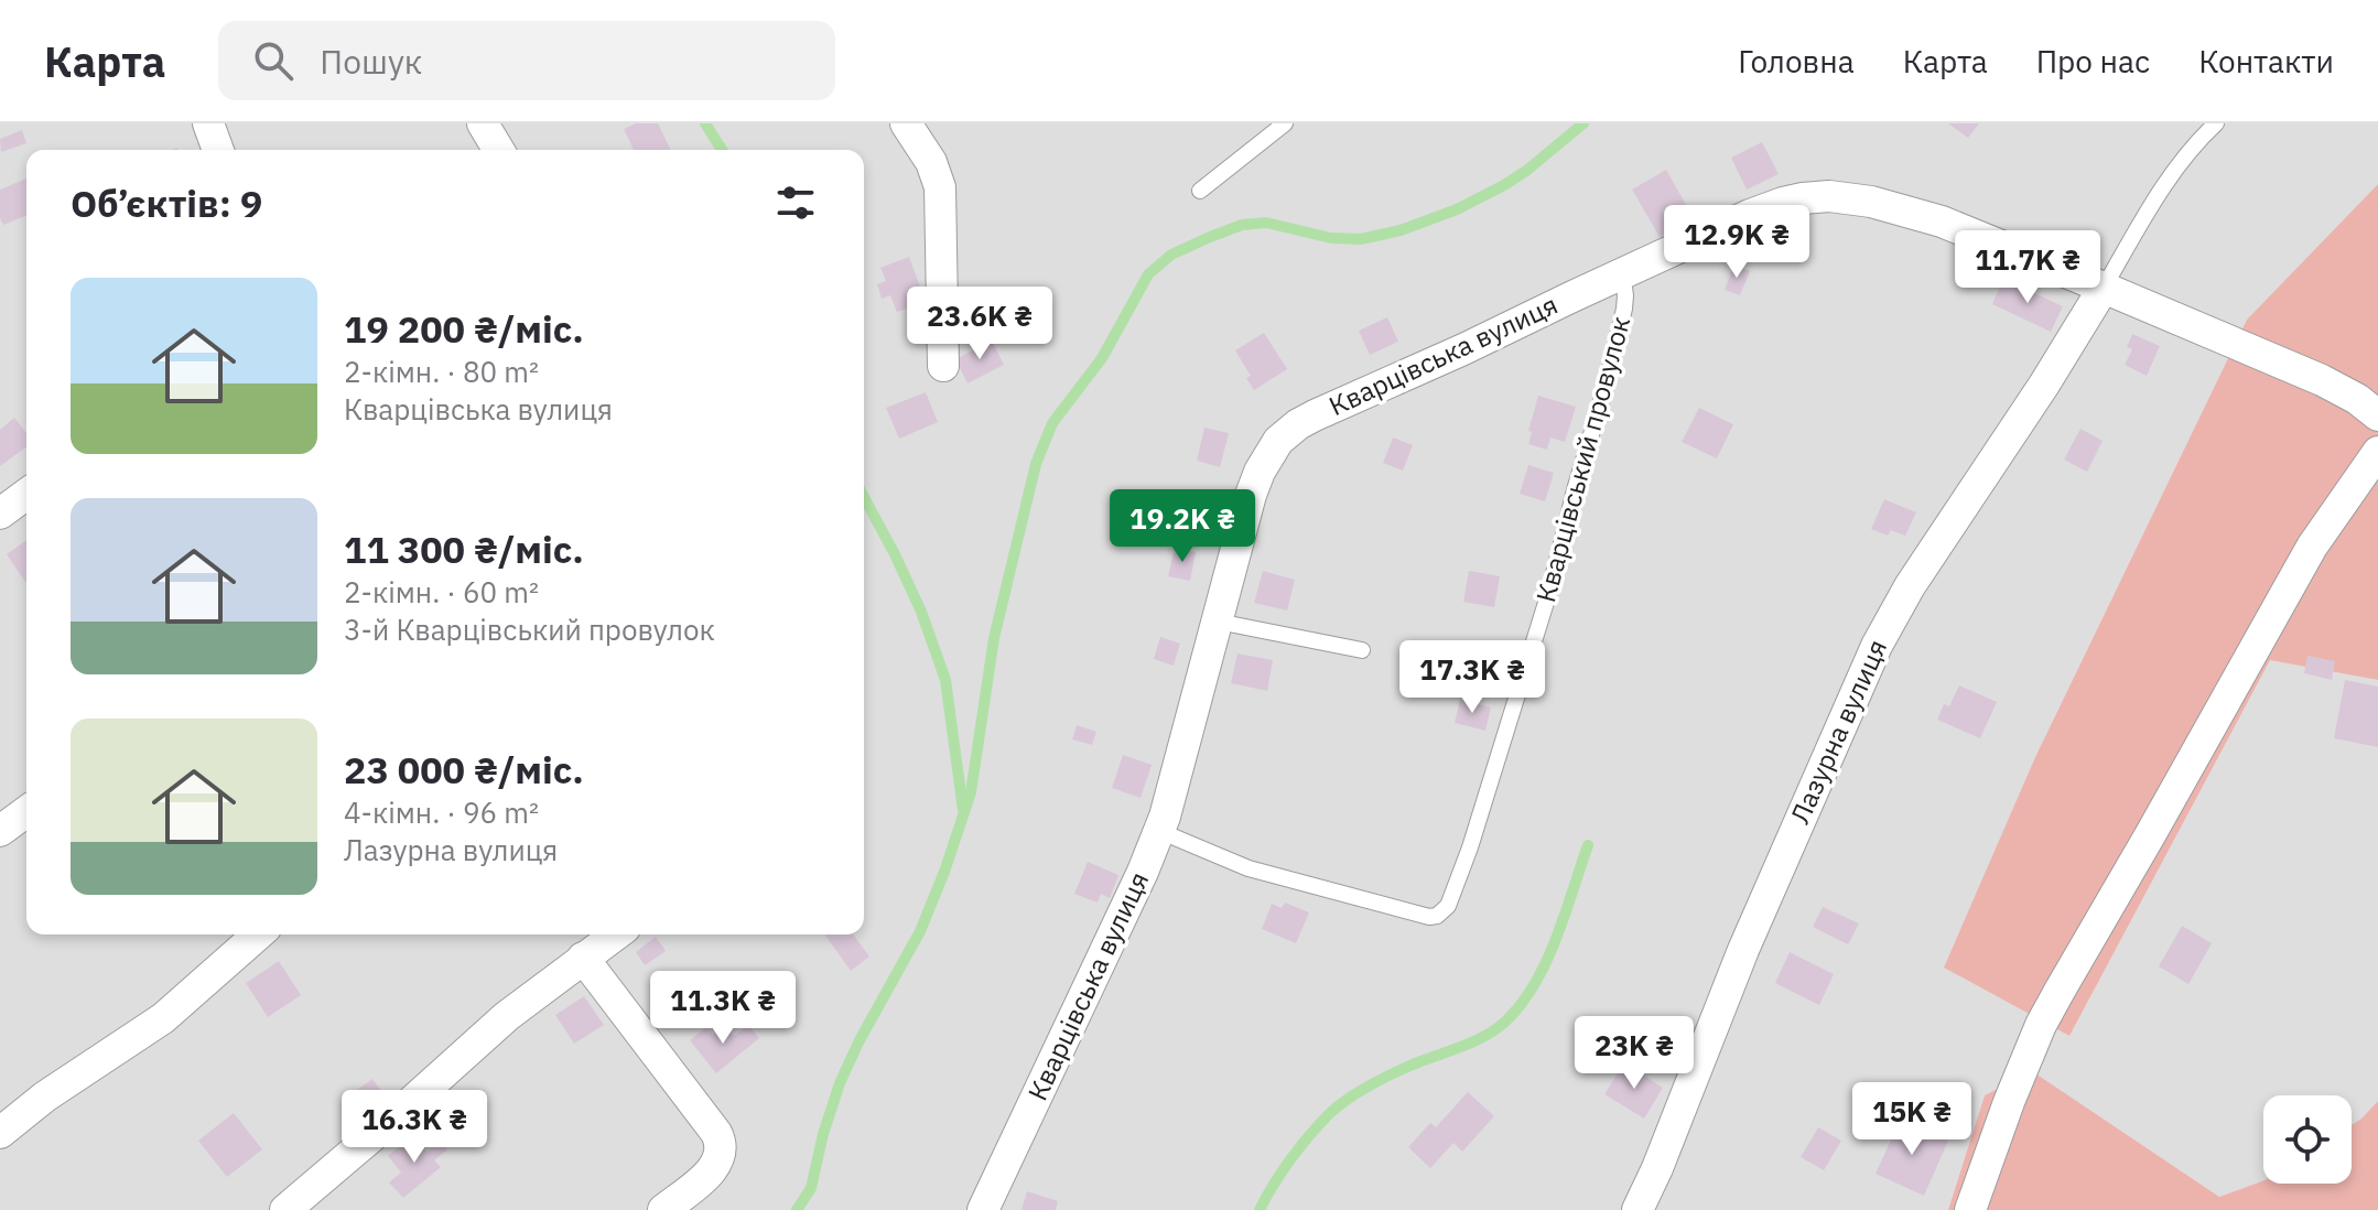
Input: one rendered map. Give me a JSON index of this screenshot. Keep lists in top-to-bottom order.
{
  "streets": {
    "street": ["Кварцівська вулиця", "Лазурна вулиця"],
    "lane": ["Кварцівський провулок"]
  },
  "crossings": [
    ["Кварцівська вулиця", "Кварцівський провулок"],
    ["Кварцівська вулиця", "Лазурна вулиця"]
  ],
  "page": {
    "header": "Карта",
    "search": "Пошук",
    "nav": [
      "Головна",
      "Карта",
      "Про нас",
      "Контакти"
    ],
    "heading": "Об’єктів: 9",
    "price": [
      "12.9K ₴",
      "11.7K ₴",
      "23.6K ₴",
      "19.2K ₴",
      "17.3K ₴",
      "11.3K ₴",
      "23K ₴",
      "15K ₴",
      "16.3K ₴"
    ],
    "list": [
      {
        "name": "19 200 ₴/міс.",
        "note": "2-кімн. · 80 m² · Кварцівська вулиця"
      },
      {
        "name": "11 300 ₴/міс.",
        "note": "2-кімн. · 60 m² · 3-й Кварцівський провулок"
      },
      {
        "name": "23 000 ₴/міс.",
        "note": "4-кімн. · 96 m² · Лазурна вулиця"
      }
    ]
  }
}
